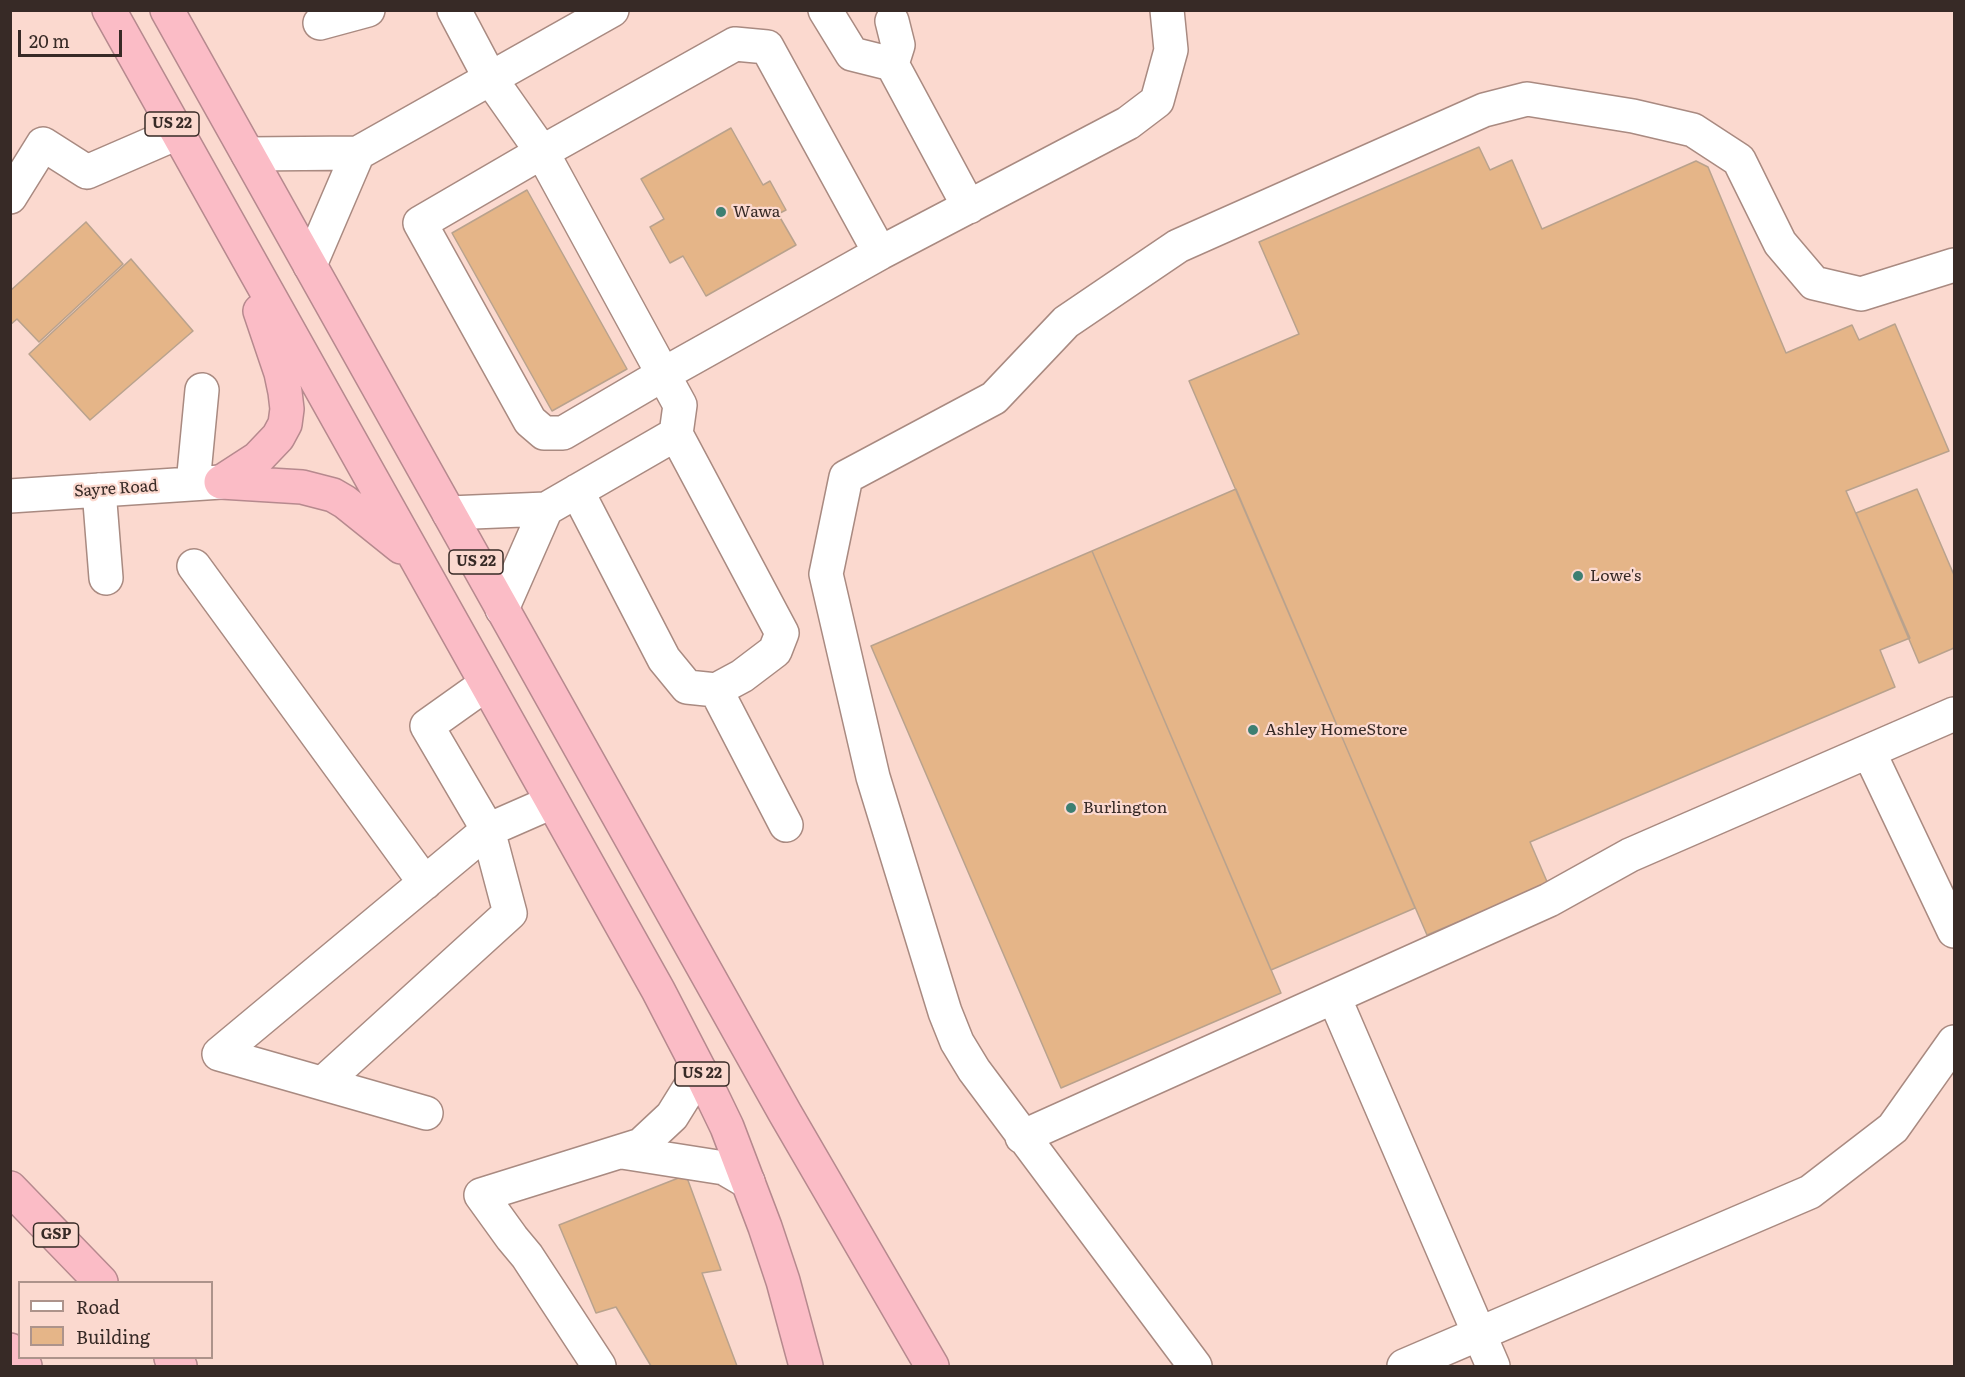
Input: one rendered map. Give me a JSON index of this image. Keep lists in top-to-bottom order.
{
  "streets": {
    "highway": ["US 22", "GSP"],
    "street": ["Sayre Road"]
  },
  "places": [
    "Wawa",
    "Lowe's",
    "Ashley HomeStore",
    "Burlington"
  ],
  "legend": ["Road", "Building"],
  "scale_bar": "20 m"
}
